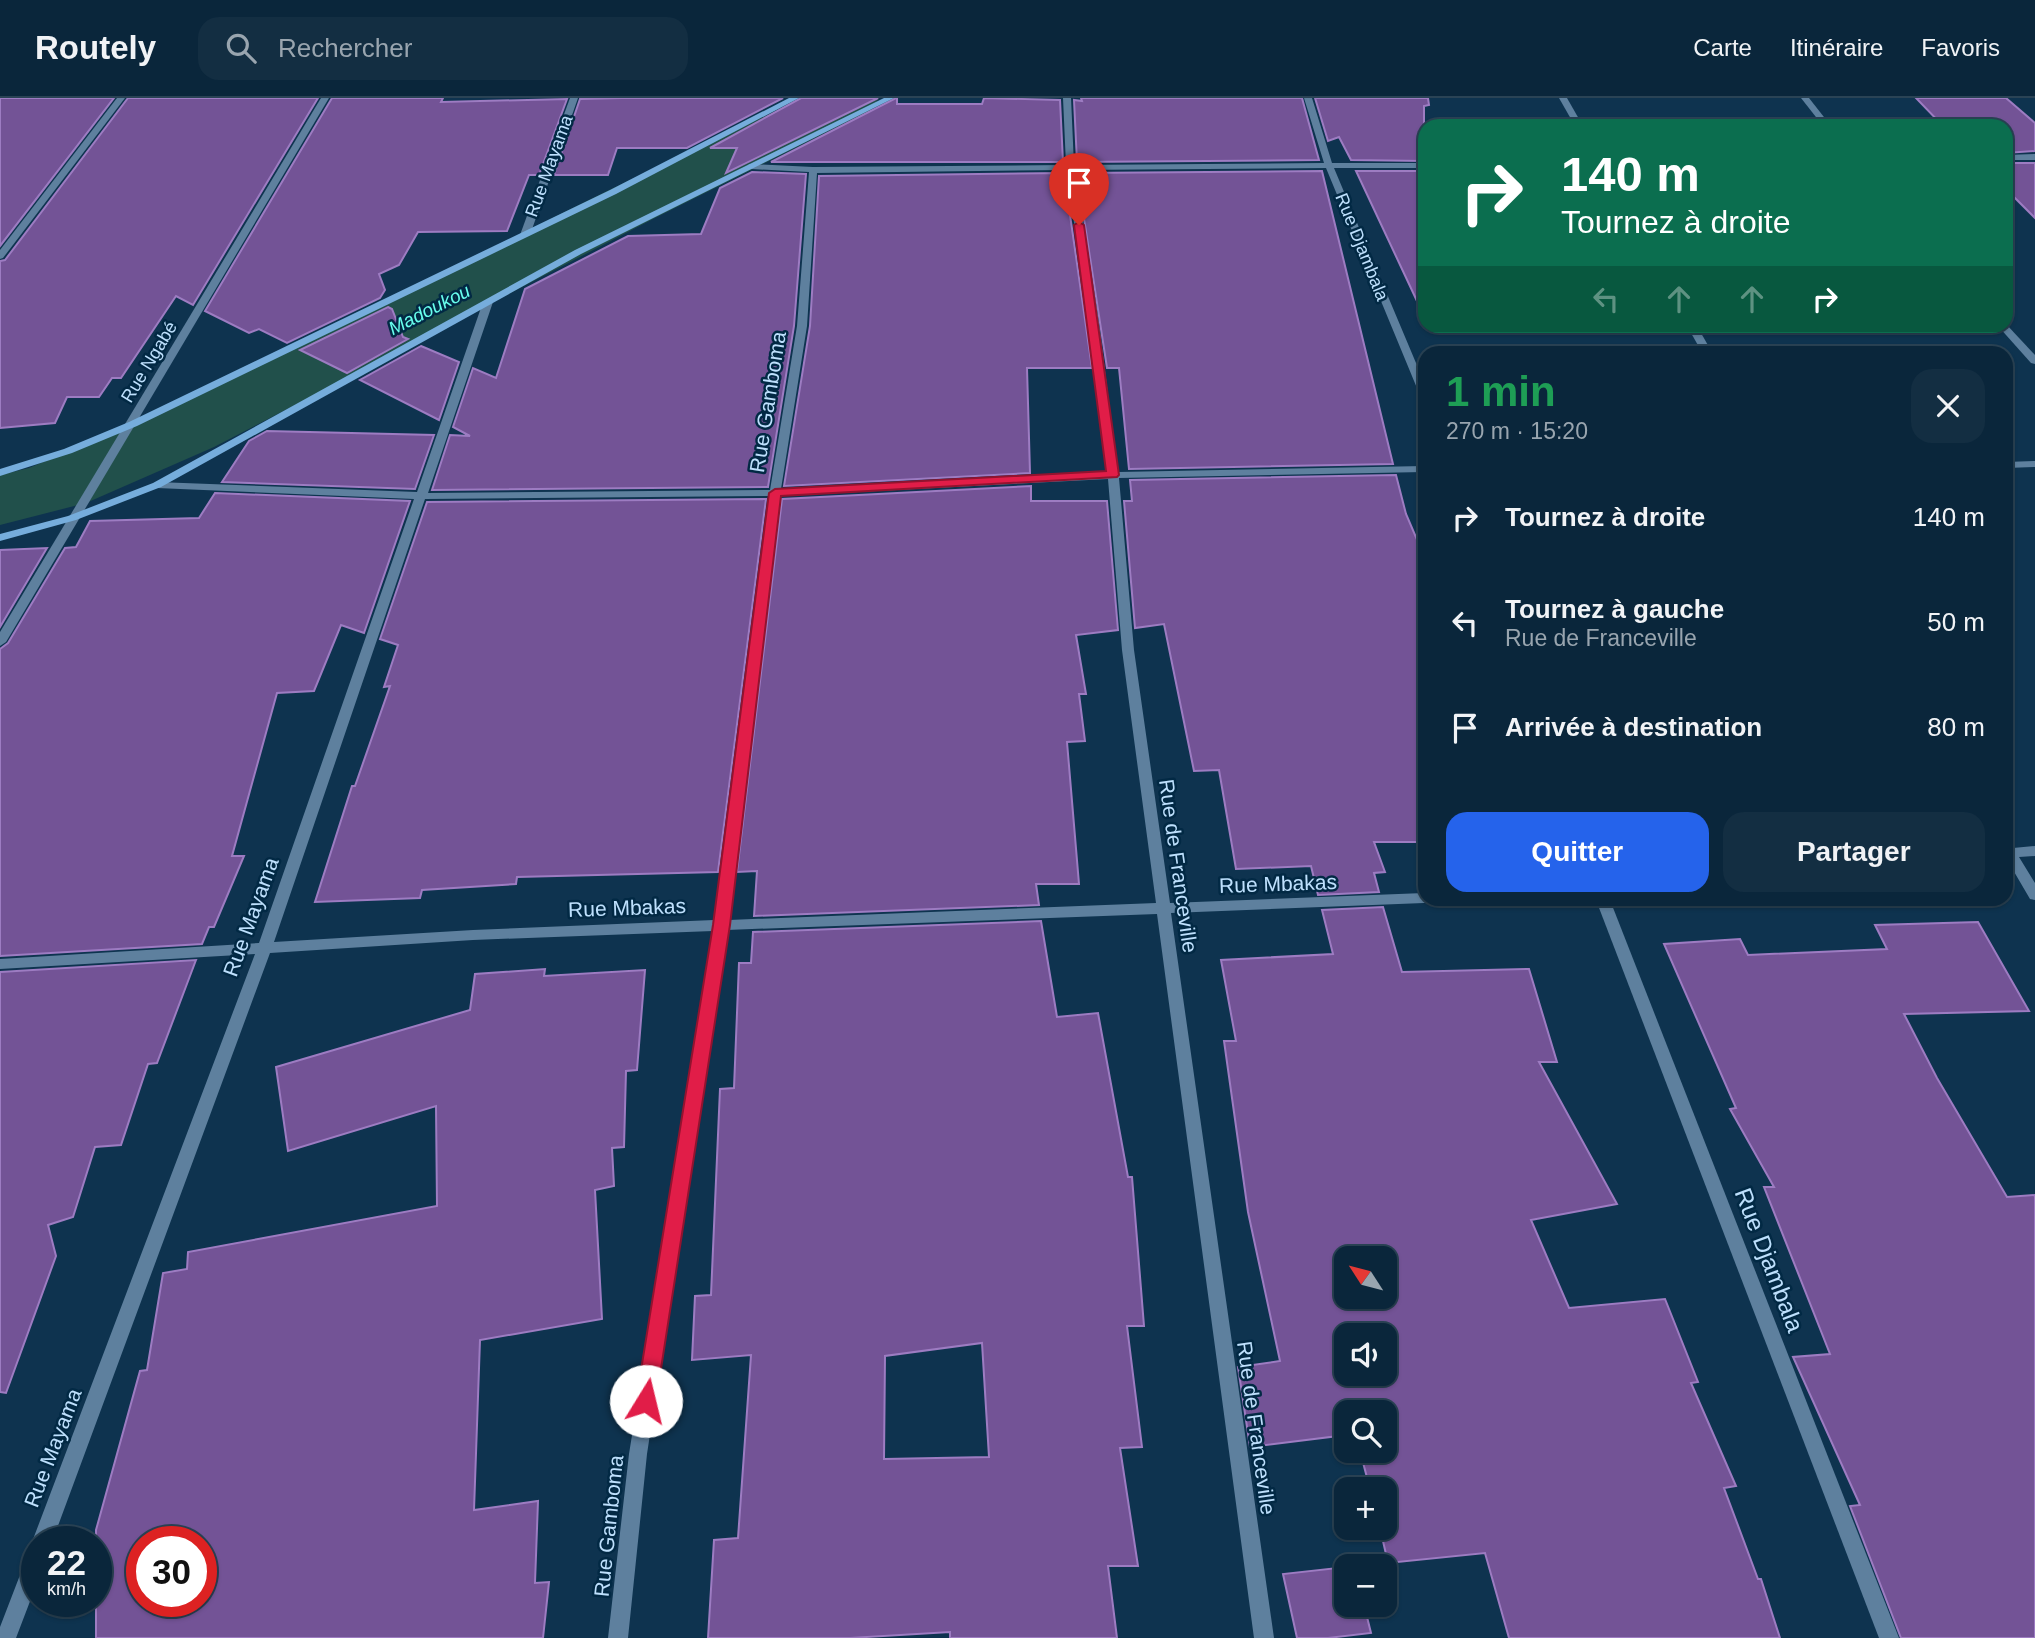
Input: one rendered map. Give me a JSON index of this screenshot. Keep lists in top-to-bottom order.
{
  "streets": {
    "street": [
      "Rue Mayama",
      "Rue Djambala",
      "Rue Ngabé",
      "Rue Gamboma",
      "Rue de Franceville",
      "Rue Mbakas"
    ]
  },
  "crossings": [
    ["Rue Mayama", "Rue Mbakas"],
    ["Rue Gamboma", "Rue Mbakas"],
    ["Rue de Franceville", "Rue Mbakas"]
  ],
  "water": ["Madoukou"],
  "north": "top left",
  "page": {
    "header": "Routely",
    "search": "Rechercher",
    "nav": ["Carte", "Itinéraire", "Favoris"],
    "turn": ["140 m", "Tournez à droite"],
    "heading": ["1 min", "270 m · 15:20"],
    "list": [
      {
        "name": "Tournez à droite",
        "value": "140 m"
      },
      {
        "name": "Tournez à gauche",
        "note": "Rue de Franceville",
        "value": "50 m"
      },
      {
        "name": "Arrivée à destination",
        "value": "80 m"
      }
    ],
    "buttons": ["Quitter", "Partager"],
    "map_buttons": ["+", "−"],
    "speed": "22 km/h",
    "limit": "30"
  }
}
